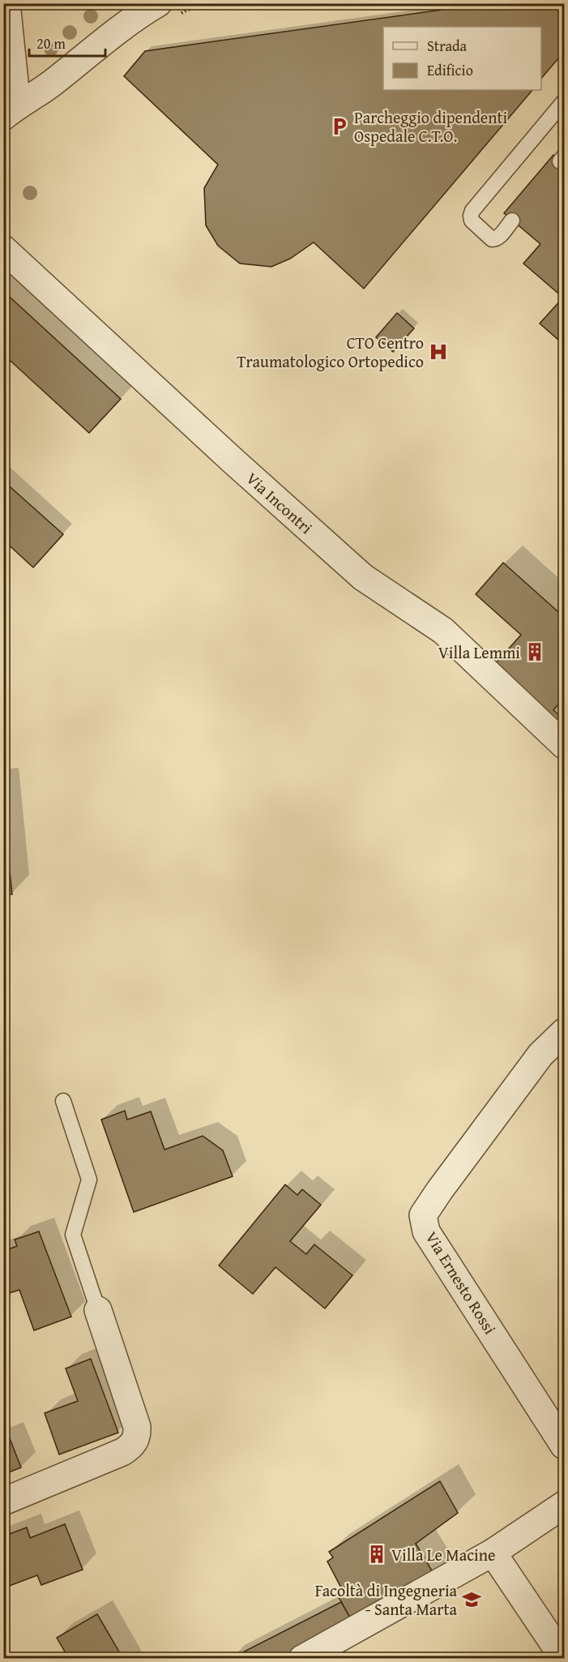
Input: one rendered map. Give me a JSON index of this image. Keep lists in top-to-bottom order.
{
  "streets": {
    "street": ["Via Incontri", "Via Ernesto Rossi"]
  },
  "places": {
    "parking": ["Parcheggio dipendenti Ospedale C.T.O."],
    "hospital": ["CTO Centro Traumatologico Ortopedico"],
    "building": ["Villa Lemmi", "Villa Le Macine"],
    "school or university": ["Facoltà di Ingegneria - Santa Marta"]
  },
  "legend": ["Strada", "Edificio"],
  "scale_bar": "20 m"
}
